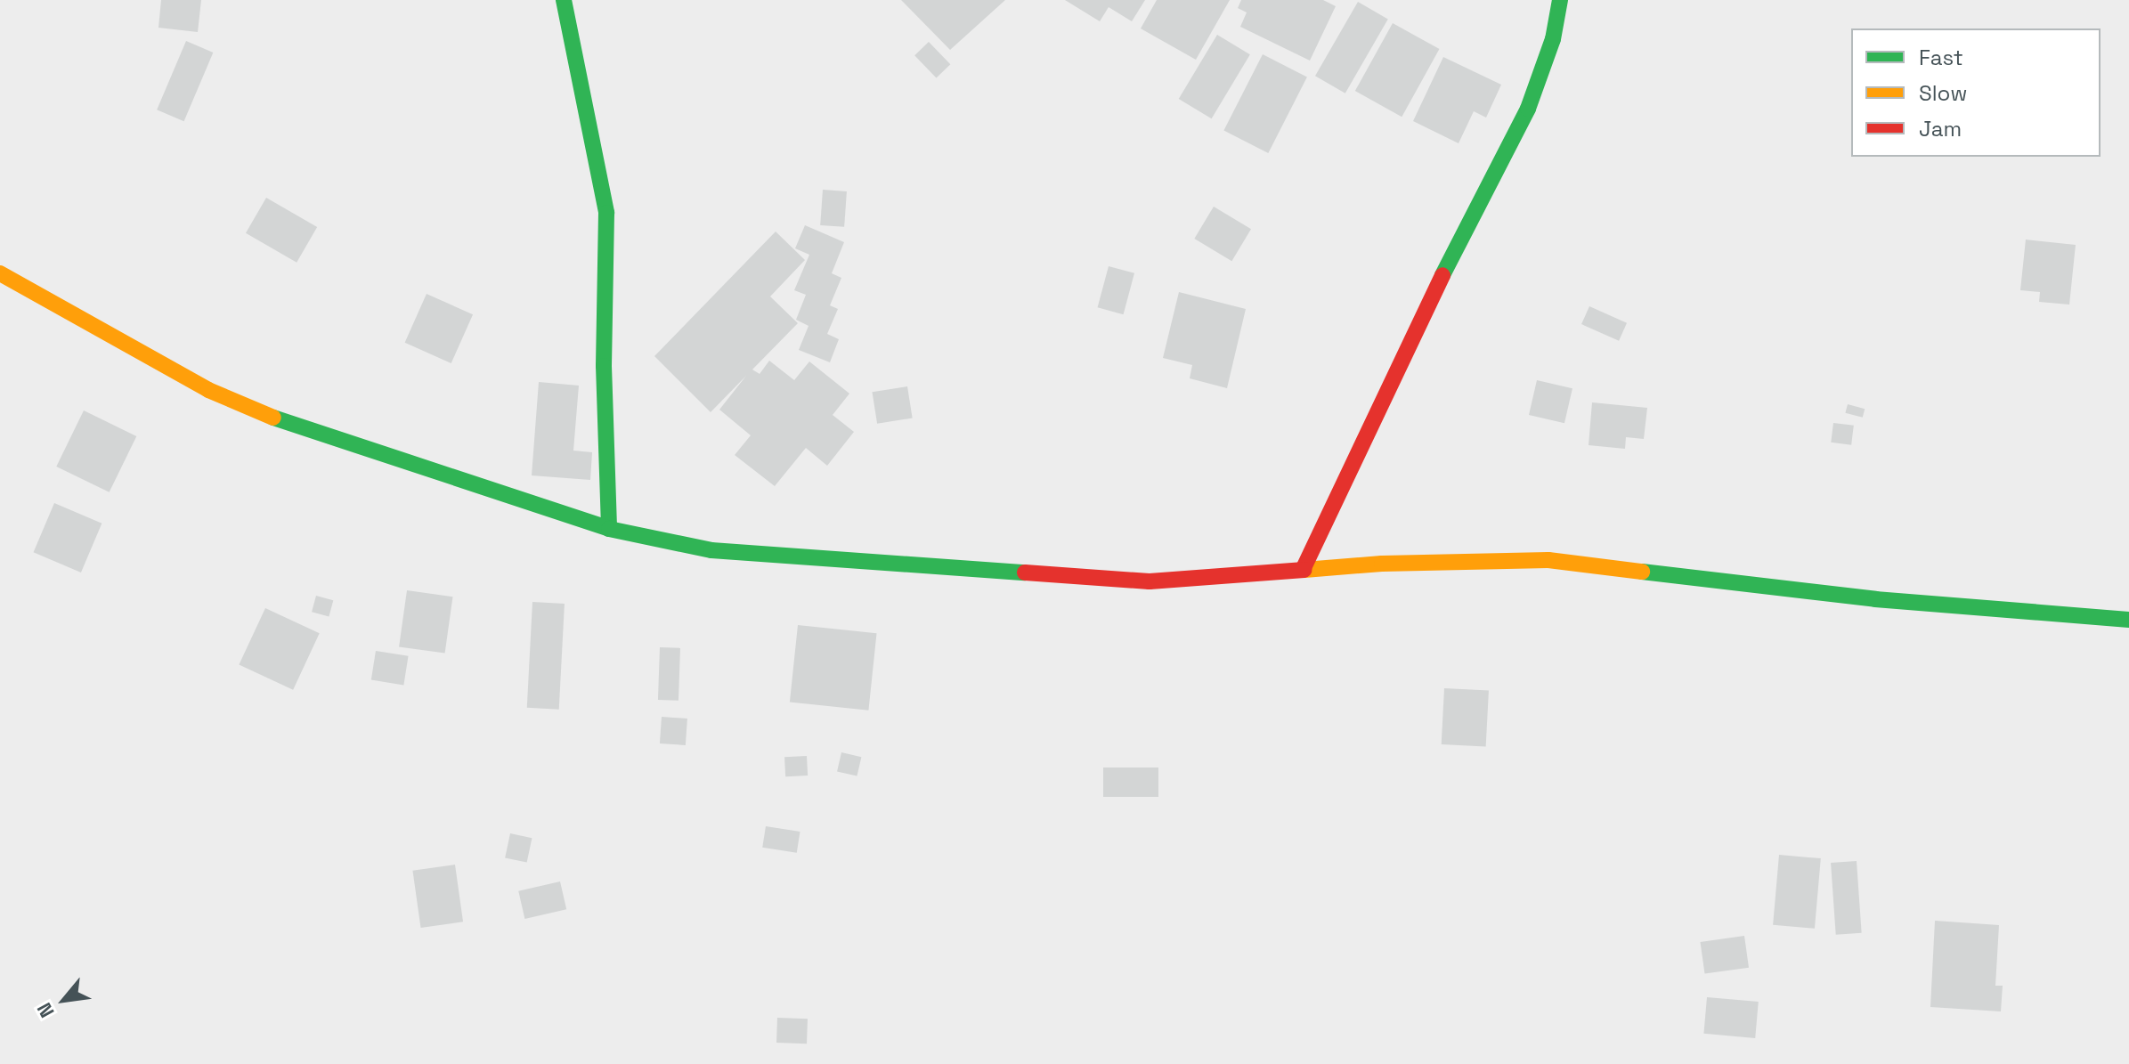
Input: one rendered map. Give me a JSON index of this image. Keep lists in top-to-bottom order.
{
  "legend": ["Fast", "Slow", "Jam"],
  "north": "bottom left"
}
